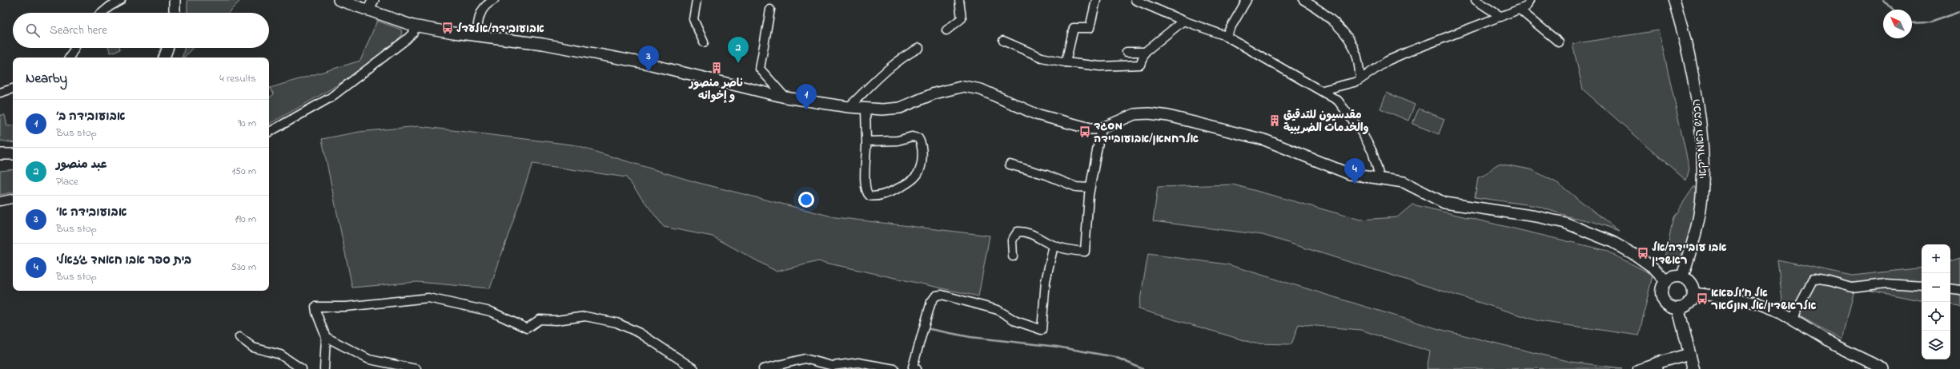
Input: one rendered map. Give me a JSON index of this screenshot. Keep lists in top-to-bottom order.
{
  "streets": {
    "main road": ["הכביש האמריקאי"]
  },
  "places": {
    "bus stop": [
      "אבועובידה/אלעדל",
      "מסגד אלרחמאן/אבועוביידה",
      "אבו עוביידה/אל ראשדין",
      "אל ח׳ולפאא אלראשדין/אל מונטאר"
    ],
    "building": ["ناصر منصور و إخوانه", "مقدسيون للتدقيق والخدمات الضريبية"]
  },
  "north": "top left",
  "page": {
    "search": "Search here",
    "pins": [
      "2",
      "3",
      "1",
      "4"
    ],
    "heading": ["Nearby", "4 results"],
    "list": [
      {
        "mark": "1",
        "name": "אבועובידה ב׳",
        "note": "Bus stop",
        "value": "90 m"
      },
      {
        "mark": "2",
        "name": "عبد منصور",
        "note": "Place",
        "value": "150 m"
      },
      {
        "mark": "3",
        "name": "אבועובידה א׳",
        "note": "Bus stop",
        "value": "190 m"
      },
      {
        "mark": "4",
        "name": "בית ספר אבו חאמד ג׳זאלי",
        "note": "Bus stop",
        "value": "530 m"
      }
    ],
    "map_buttons": ["+", "−"]
  }
}
